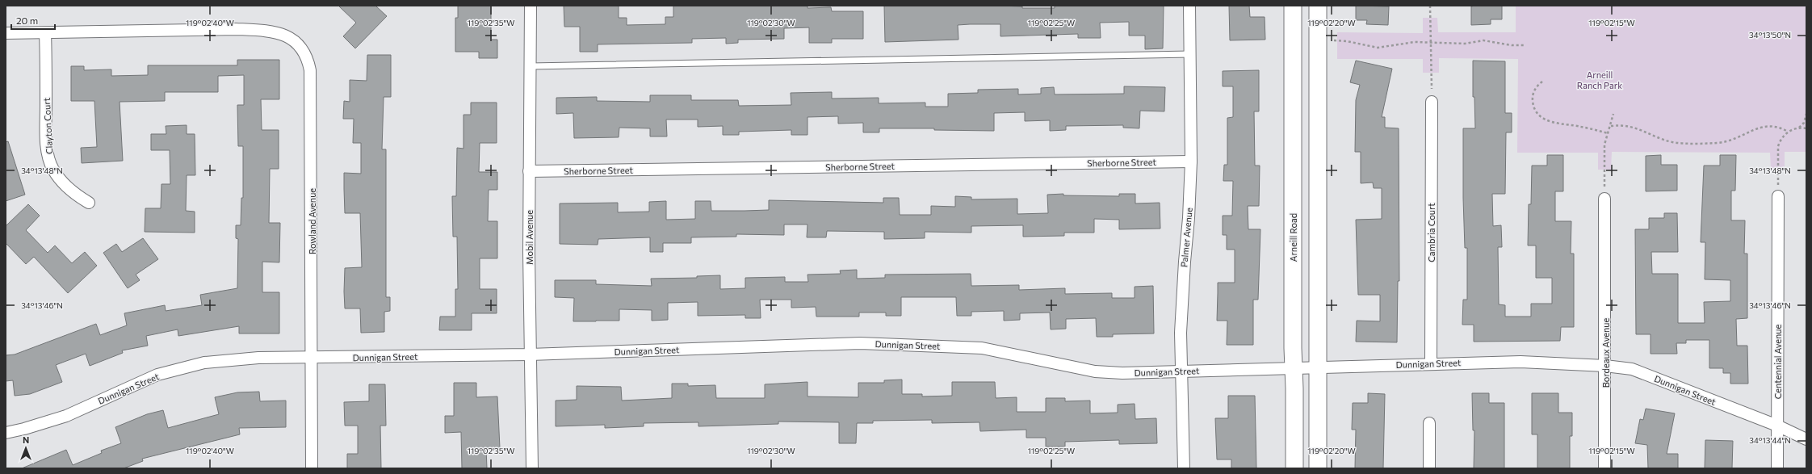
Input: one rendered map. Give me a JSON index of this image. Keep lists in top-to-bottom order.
{
  "streets": {
    "main road": ["Arneill Road"],
    "street": [
      "Clayton Court",
      "Sherborne Street",
      "Rowland Avenue",
      "Cambria Court",
      "Mobil Avenue",
      "Palmer Avenue",
      "Dunnigan Street",
      "Bordeaux Avenue",
      "Centennial Avenue"
    ]
  },
  "crossings": [
    ["Clayton Court", "Rowland Avenue"],
    ["Sherborne Street", "Mobil Avenue"],
    ["Sherborne Street", "Palmer Avenue"],
    ["Rowland Avenue", "Dunnigan Street"],
    ["Cambria Court", "Dunnigan Street"],
    ["Mobil Avenue", "Dunnigan Street"],
    ["Palmer Avenue", "Dunnigan Street"],
    ["Arneill Road", "Dunnigan Street"],
    ["Dunnigan Street", "Bordeaux Avenue"],
    ["Dunnigan Street", "Centennial Avenue"]
  ],
  "parks": ["Arneill Ranch Park"],
  "scale_bar": "20 m",
  "north": "top",
  "coordinates": [
    "119°02'40\"W",
    "119°02'35\"W",
    "119°02'30\"W",
    "119°02'25\"W",
    "119°02'20\"W",
    "119°02'15\"W",
    "34°13'50\"N",
    "34°13'48\"N",
    "34°13'46\"N",
    "34°13'44\"N"
  ]
}
